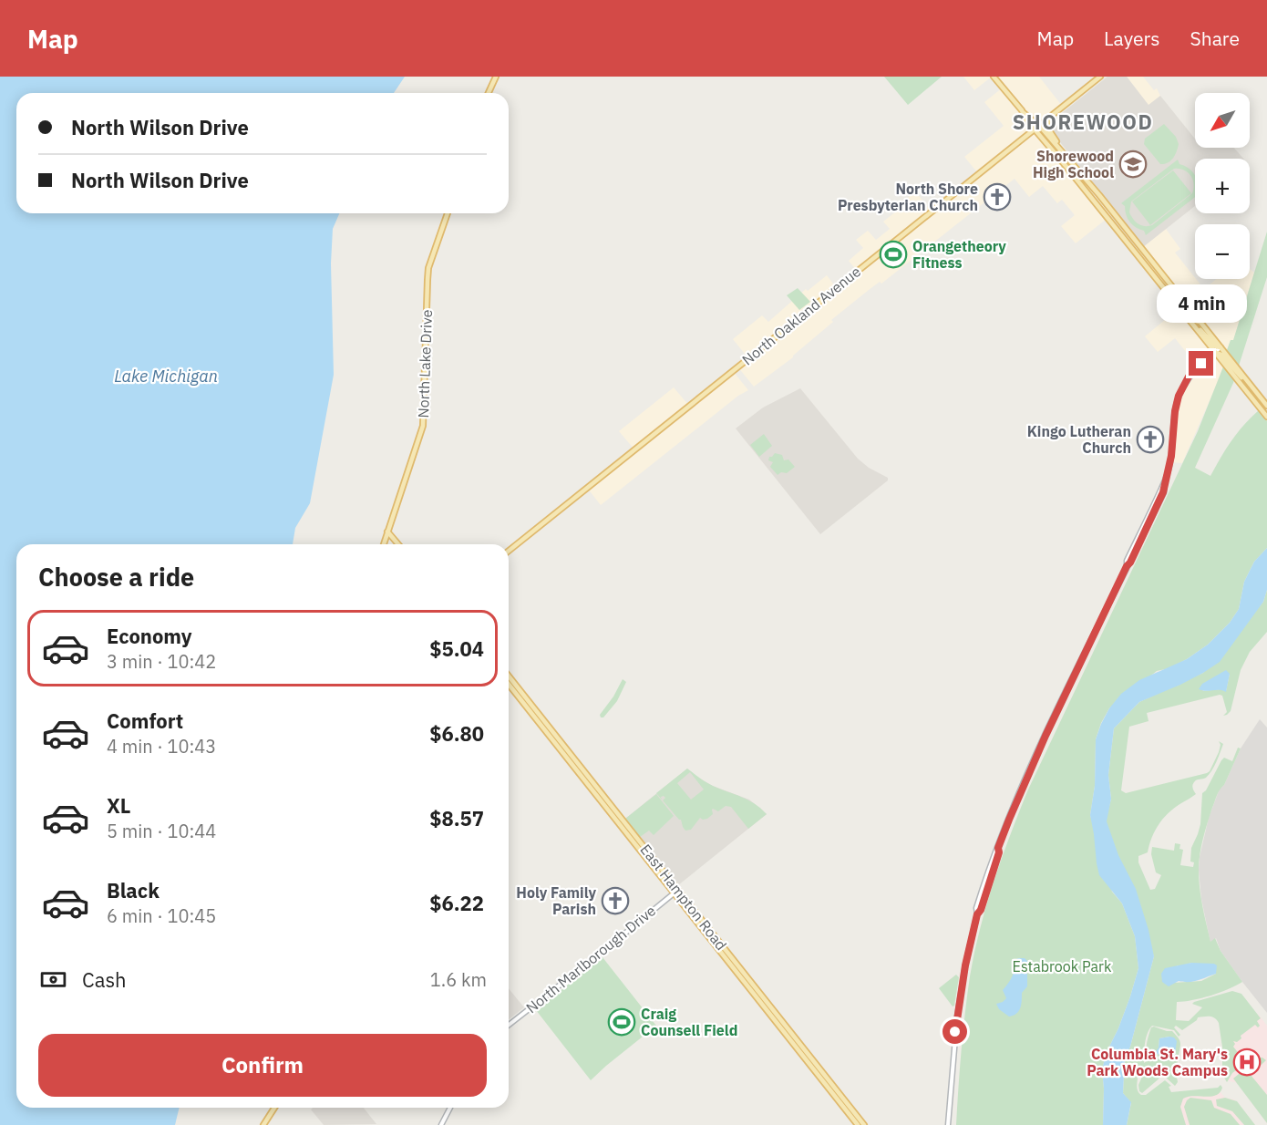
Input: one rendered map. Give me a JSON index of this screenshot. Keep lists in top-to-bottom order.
{
  "streets": {
    "main road": ["North Oakland Avenue", "North Lake Drive", "East Hampton Road"],
    "street": ["North Marlborough Drive"]
  },
  "crossings": [
    ["East Hampton Road", "North Marlborough Drive"]
  ],
  "districts": ["SHOREWOOD"],
  "water": ["Lake Michigan"],
  "parks": ["Estabrook Park"],
  "places": {
    "school or university": ["Shorewood High School"],
    "church": ["North Shore Presbyterian Church", "Kingo Lutheran Church", "Holy Family Parish"],
    "sports": ["Orangetheory Fitness", "Craig Counsell Field"],
    "hospital": ["Columbia St. Mary's Park Woods Campus"]
  },
  "north": "bottom left",
  "page": {
    "header": "Map",
    "nav": ["Map", "Layers", "Share"],
    "map_buttons": ["+", "−"],
    "banner": ["North Wilson Drive", "North Wilson Drive"],
    "bubble": "4 min",
    "heading": "Choose a ride",
    "list": [
      {
        "name": "Economy",
        "note": "3 min · 10:42",
        "value": "$5.04"
      },
      {
        "name": "Comfort",
        "note": "4 min · 10:43",
        "value": "$6.80"
      },
      {
        "name": "XL",
        "note": "5 min · 10:44",
        "value": "$8.57"
      },
      {
        "name": "Black",
        "note": "6 min · 10:45",
        "value": "$6.22"
      }
    ],
    "pay": ["Cash", "1.6 km"],
    "buttons": "Confirm"
  }
}
